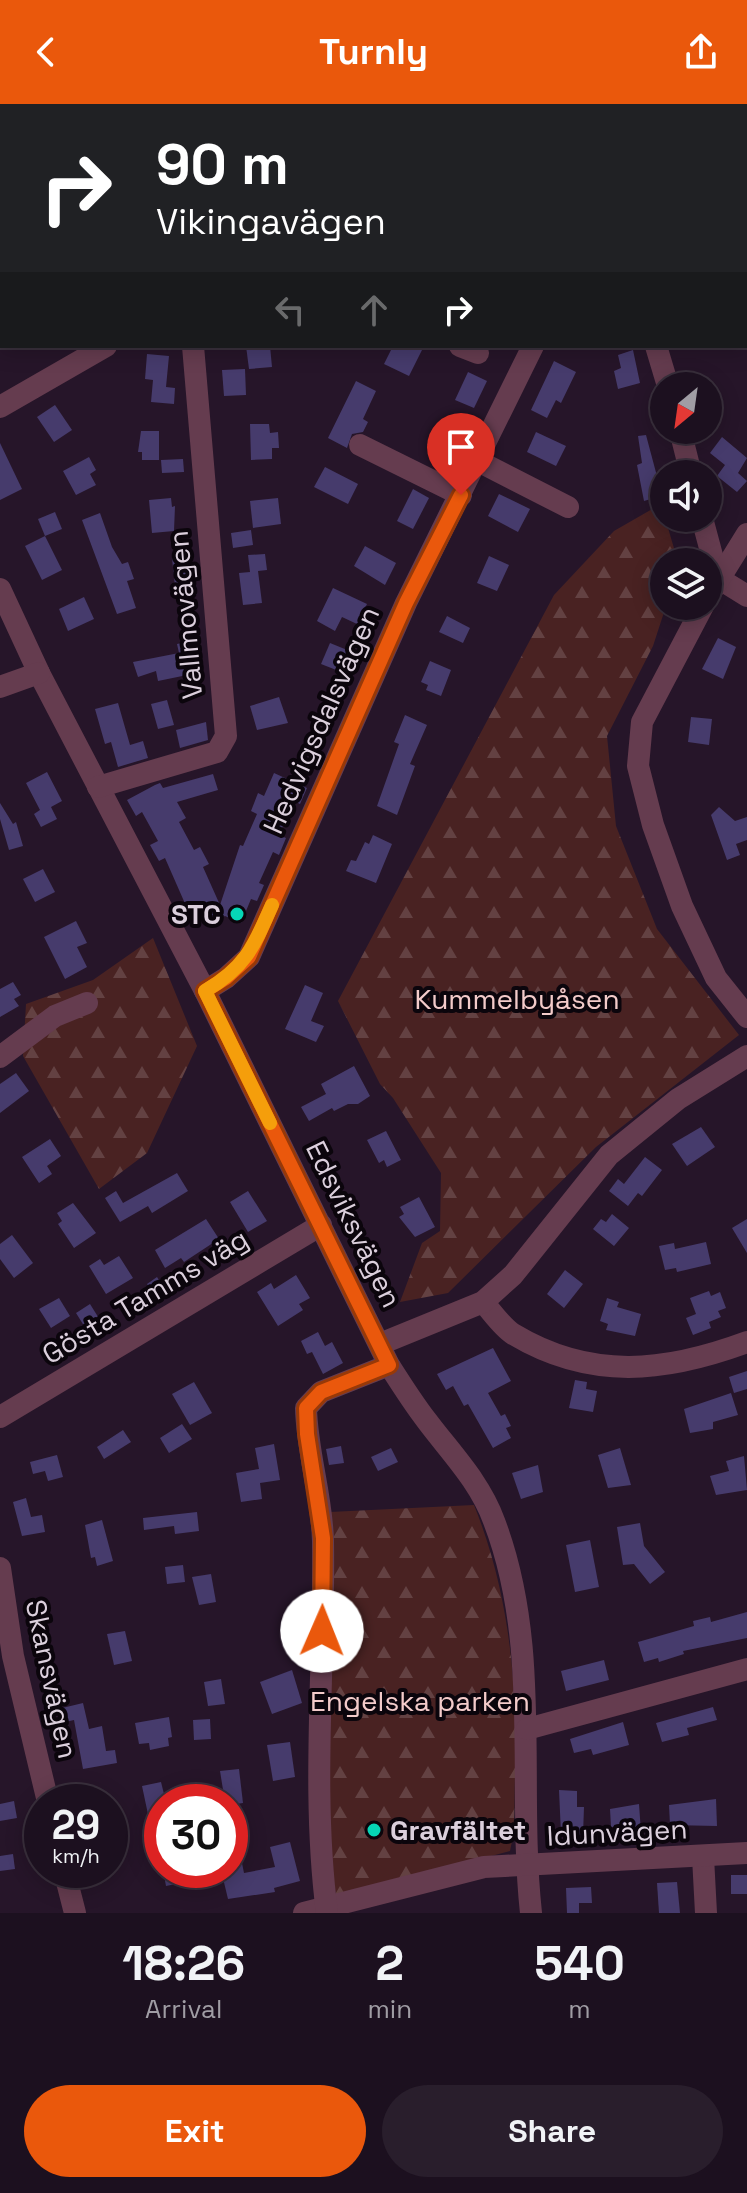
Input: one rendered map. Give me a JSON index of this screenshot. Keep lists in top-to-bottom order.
{
  "streets": {
    "street": [
      "Vallmovägen",
      "Hedvigsdalsvägen",
      "Edsviksvägen",
      "Gösta Tamms väg",
      "Skansvägen",
      "Idunvägen"
    ]
  },
  "crossings": [
    ["Vallmovägen", "Edsviksvägen"],
    ["Hedvigsdalsvägen", "Edsviksvägen"],
    ["Edsviksvägen", "Gösta Tamms väg"],
    ["Edsviksvägen", "Idunvägen"]
  ],
  "parks": ["Kummelbyåsen", "Engelska parken"],
  "places": ["STC", "Gravfältet"],
  "north": "bottom left",
  "page": {
    "header": "Turnly",
    "turn": ["90 m", "Vikingavägen"],
    "speed": "29 km/h",
    "limit": "30",
    "eta": [
      "18:26",
      "Arrival",
      "2",
      "min",
      "540",
      "m"
    ],
    "buttons": ["Exit", "Share"]
  }
}
